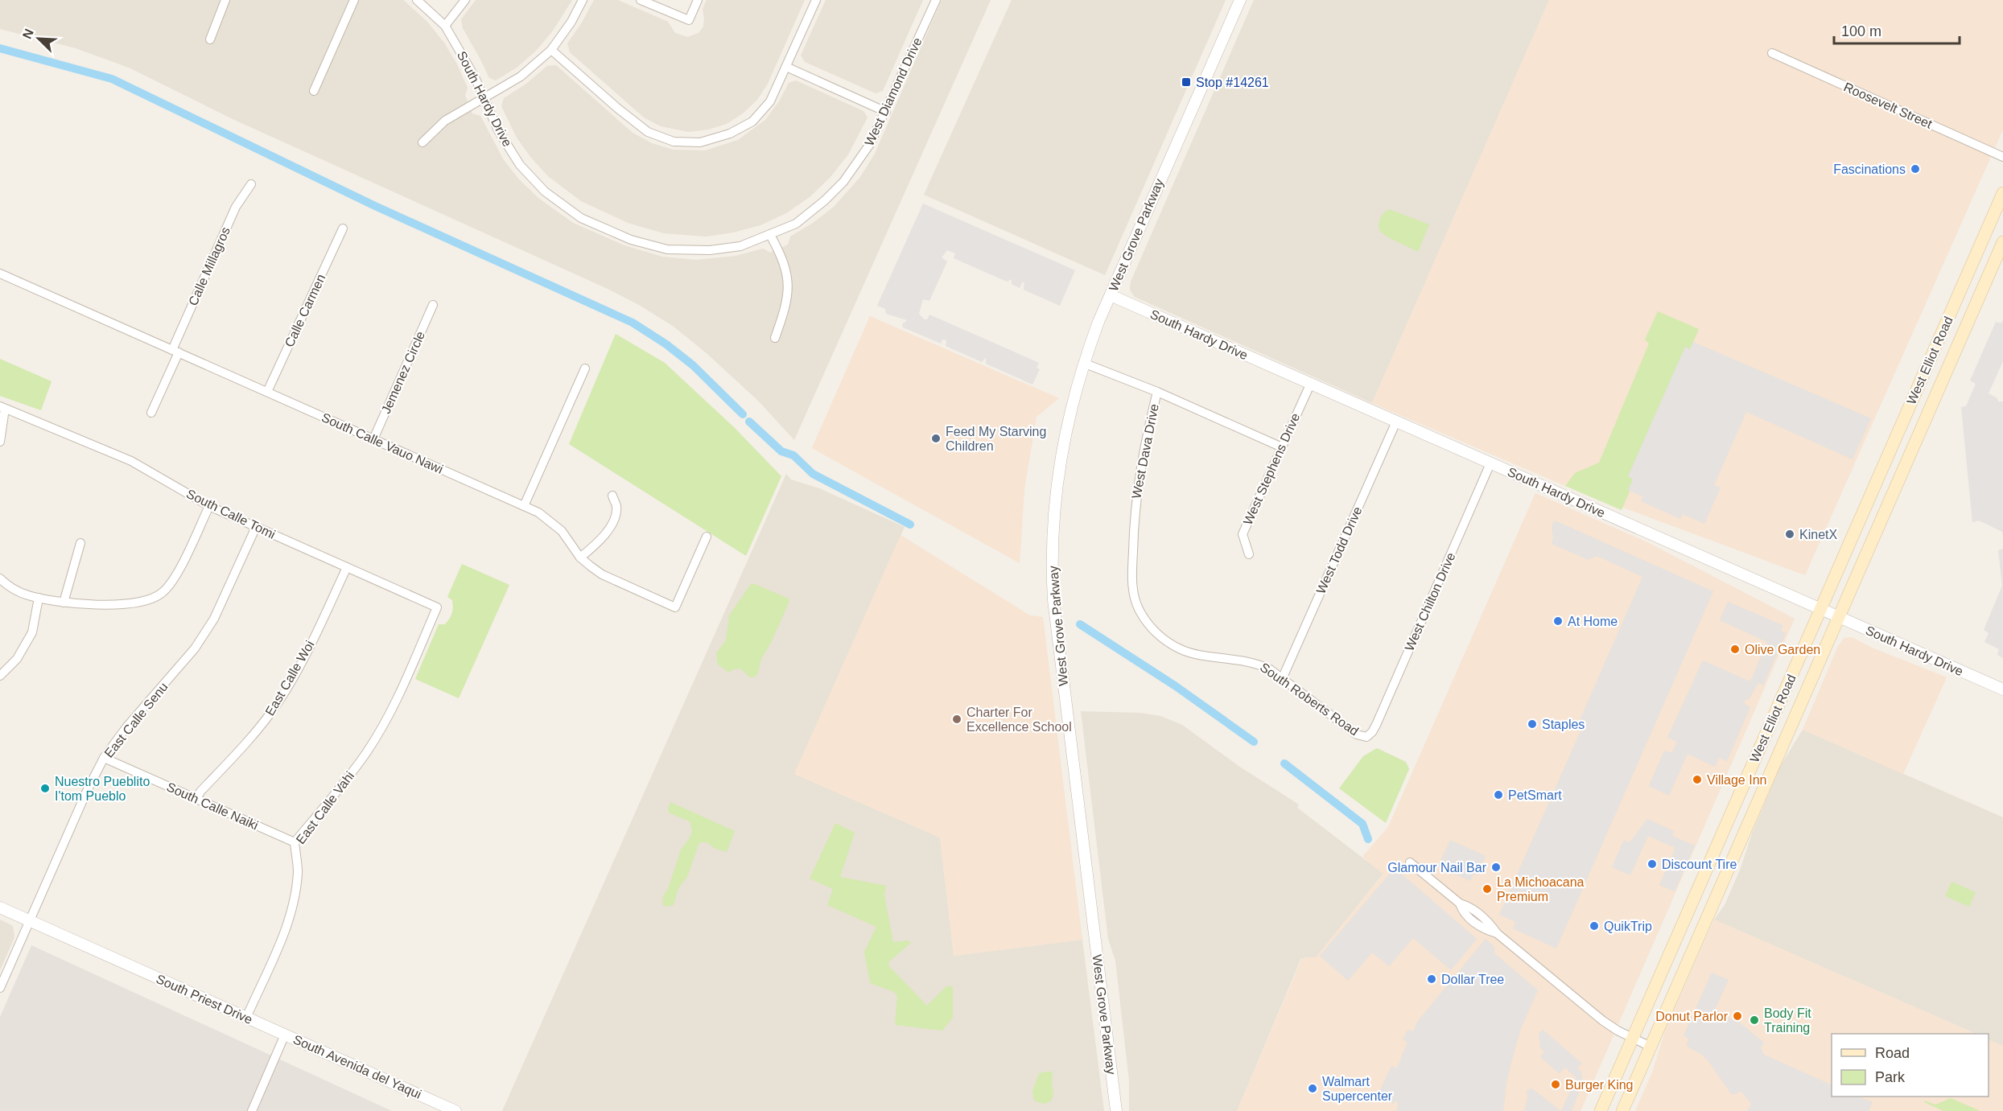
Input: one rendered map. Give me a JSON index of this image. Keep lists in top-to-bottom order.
{
  "streets": {
    "main road": ["West Elliot Road"],
    "street": [
      "West Diamond Drive",
      "South Hardy Drive",
      "Roosevelt Street",
      "West Grove Parkway",
      "Calle Millagros",
      "Calle Carmen",
      "Jemenez Circle",
      "South Calle Vauo Nawi",
      "West Dava Drive",
      "West Stephens Drive",
      "South Calle Tomi",
      "West Todd Drive",
      "West Chilton Drive",
      "East Calle Woi",
      "South Roberts Road",
      "East Calle Senu",
      "South Calle Naiki",
      "East Calle Vahi",
      "South Priest Drive",
      "South Avenida del Yaqui"
    ]
  },
  "crossings": [
    ["West Diamond Drive", "South Hardy Drive"],
    ["South Hardy Drive", "West Grove Parkway"],
    ["South Hardy Drive", "West Elliot Road"],
    ["South Hardy Drive", "West Stephens Drive"],
    ["South Hardy Drive", "West Todd Drive"],
    ["South Hardy Drive", "West Chilton Drive"],
    ["Calle Millagros", "South Calle Vauo Nawi"],
    ["Calle Carmen", "South Calle Vauo Nawi"],
    ["Jemenez Circle", "South Calle Vauo Nawi"],
    ["West Dava Drive", "South Roberts Road"],
    ["South Calle Tomi", "East Calle Woi"],
    ["South Calle Tomi", "East Calle Senu"],
    ["South Calle Tomi", "East Calle Vahi"],
    ["West Todd Drive", "South Roberts Road"],
    ["West Chilton Drive", "South Roberts Road"],
    ["East Calle Woi", "South Calle Naiki"],
    ["East Calle Senu", "South Calle Naiki"],
    ["East Calle Senu", "South Priest Drive"],
    ["South Calle Naiki", "East Calle Vahi"],
    ["East Calle Vahi", "South Priest Drive"],
    ["South Priest Drive", "South Avenida del Yaqui"]
  ],
  "places": {
    "transit": ["Stop #14261"],
    "other": [
      "Fascinations",
      "Feed My Starving Children",
      "KinetX",
      "At Home",
      "Olive Garden",
      "Charter For Excellence School",
      "Staples",
      "Village Inn",
      "Nuestro Pueblito I'tom Pueblo",
      "PetSmart",
      "Discount Tire",
      "Glamour Nail Bar",
      "La Michoacana Premium",
      "QuikTrip",
      "Dollar Tree",
      "Donut Parlor",
      "Body Fit Training",
      "Burger King",
      "Walmart Supercenter"
    ]
  },
  "legend": ["Road", "Park"],
  "scale_bar": "100 m",
  "north": "top left"
}
